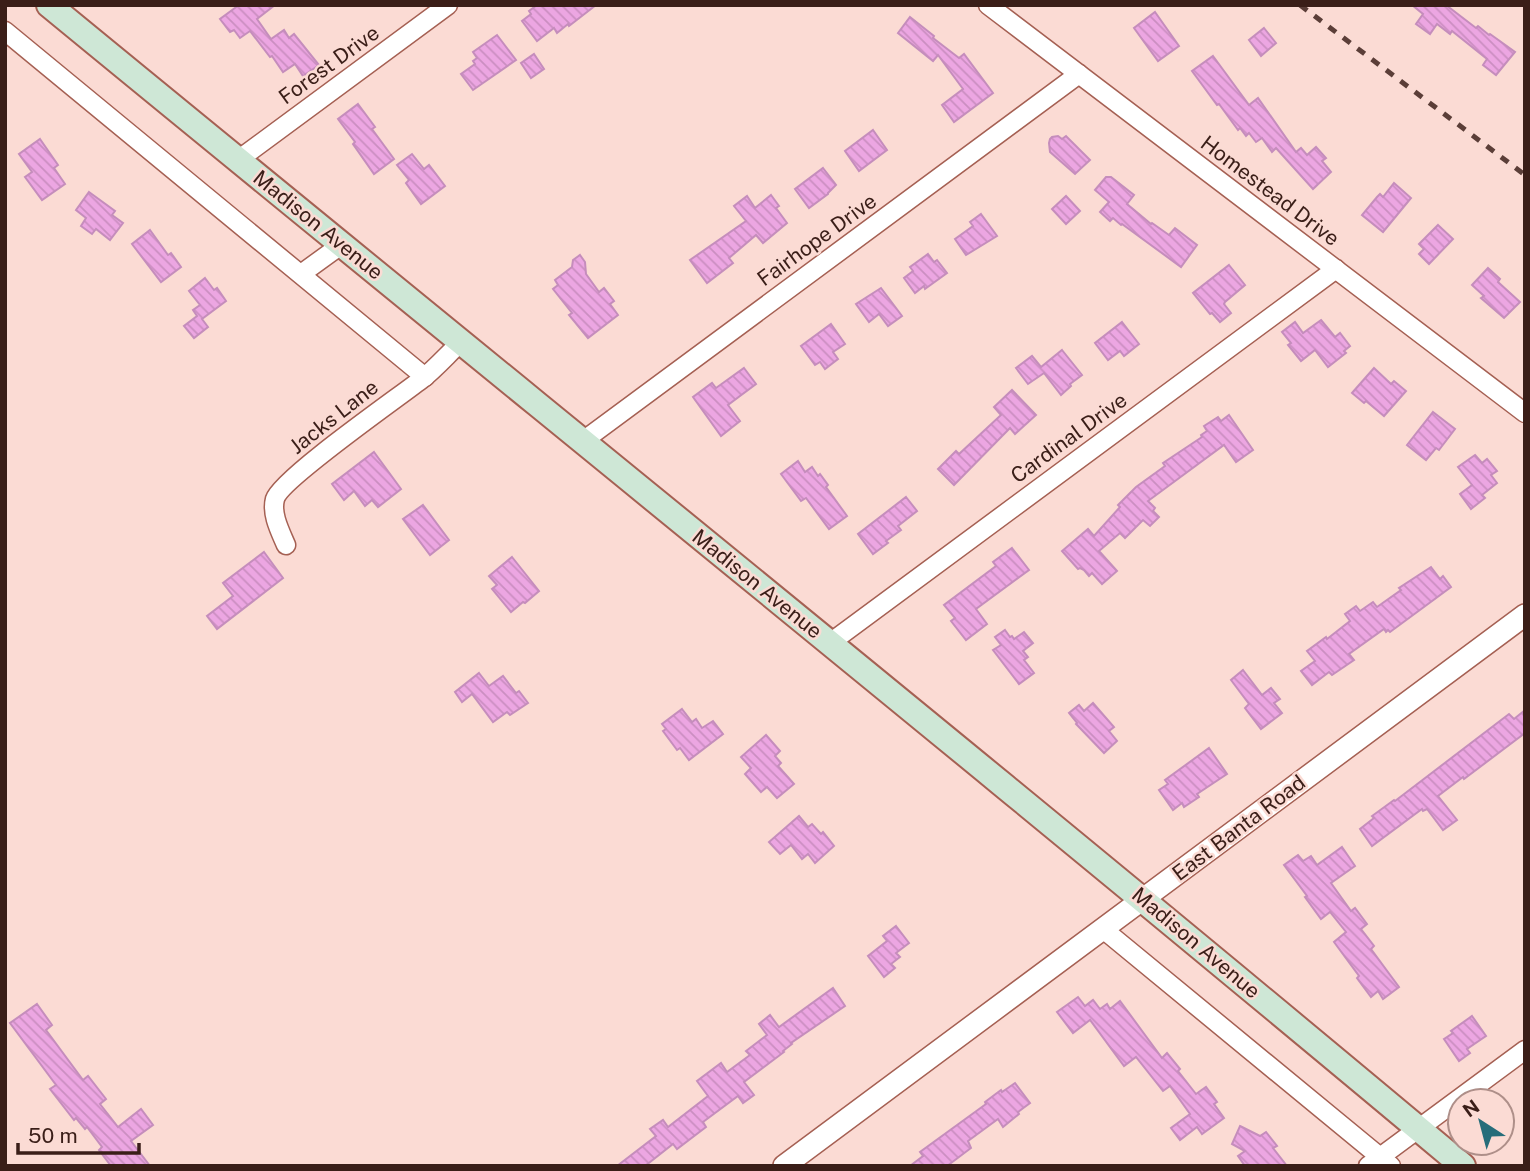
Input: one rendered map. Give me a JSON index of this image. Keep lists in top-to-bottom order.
{
  "streets": {
    "main road": ["Madison Avenue"],
    "street": [
      "Forest Drive",
      "Homestead Drive",
      "Fairhope Drive",
      "Jacks Lane",
      "Cardinal Drive",
      "East Banta Road"
    ]
  },
  "crossings": [
    ["Forest Drive", "Madison Avenue"],
    ["Homestead Drive", "Fairhope Drive"],
    ["Homestead Drive", "Cardinal Drive"],
    ["Madison Avenue", "Fairhope Drive"],
    ["Madison Avenue", "Jacks Lane"],
    ["Madison Avenue", "Cardinal Drive"],
    ["Madison Avenue", "East Banta Road"]
  ],
  "scale_bar": "50 m",
  "north": "top left"
}
